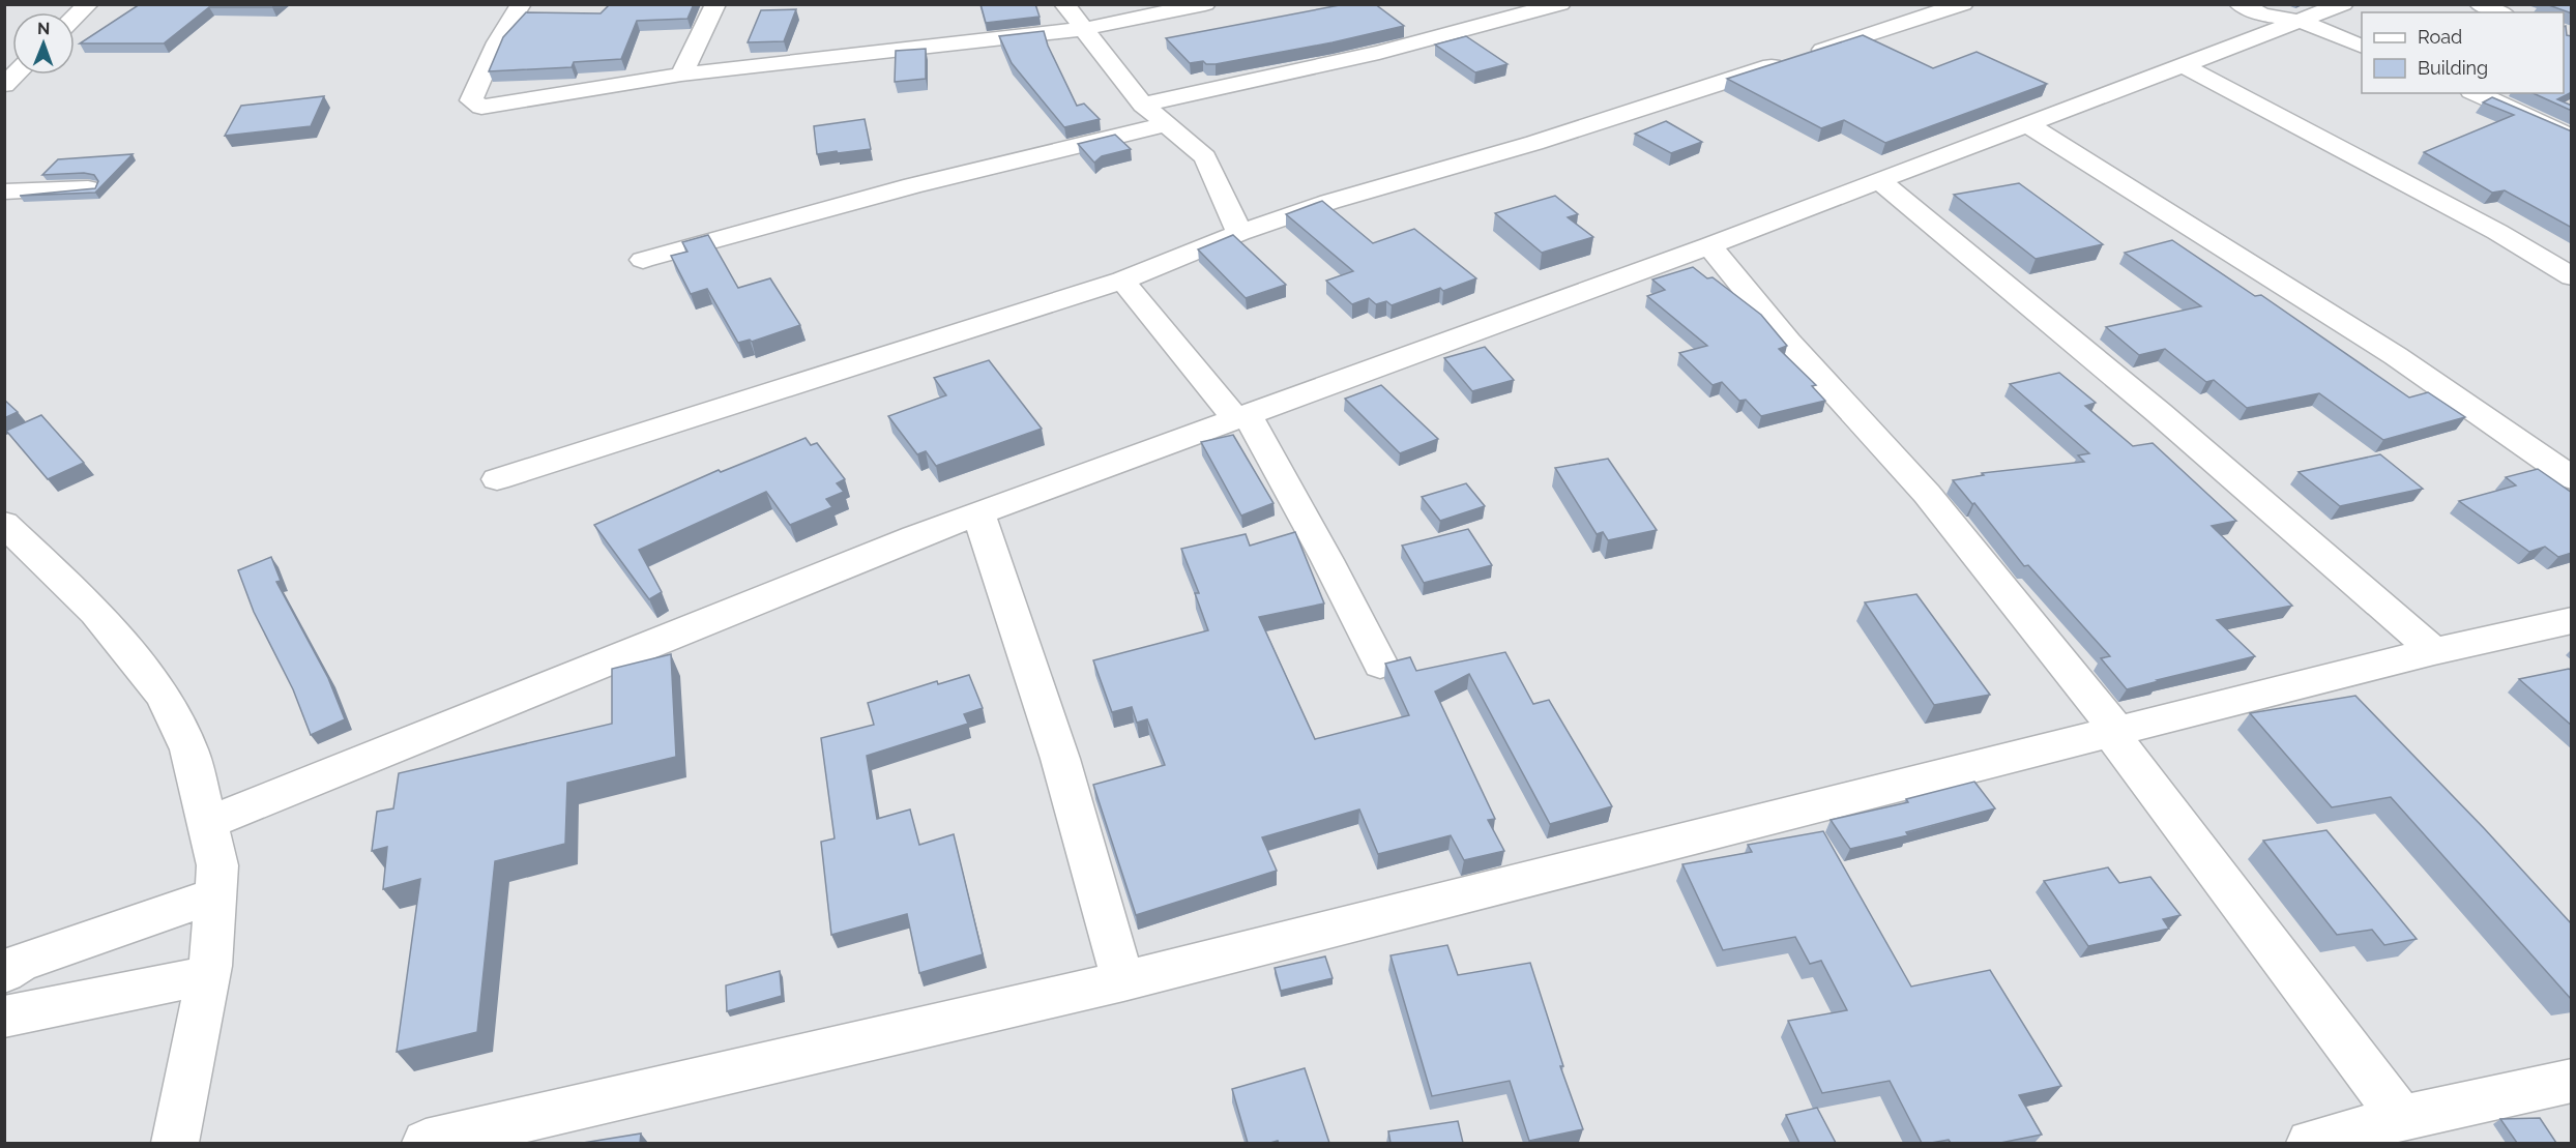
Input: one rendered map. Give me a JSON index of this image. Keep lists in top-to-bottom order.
{
  "legend": ["Road", "Building"],
  "north": "top"
}
